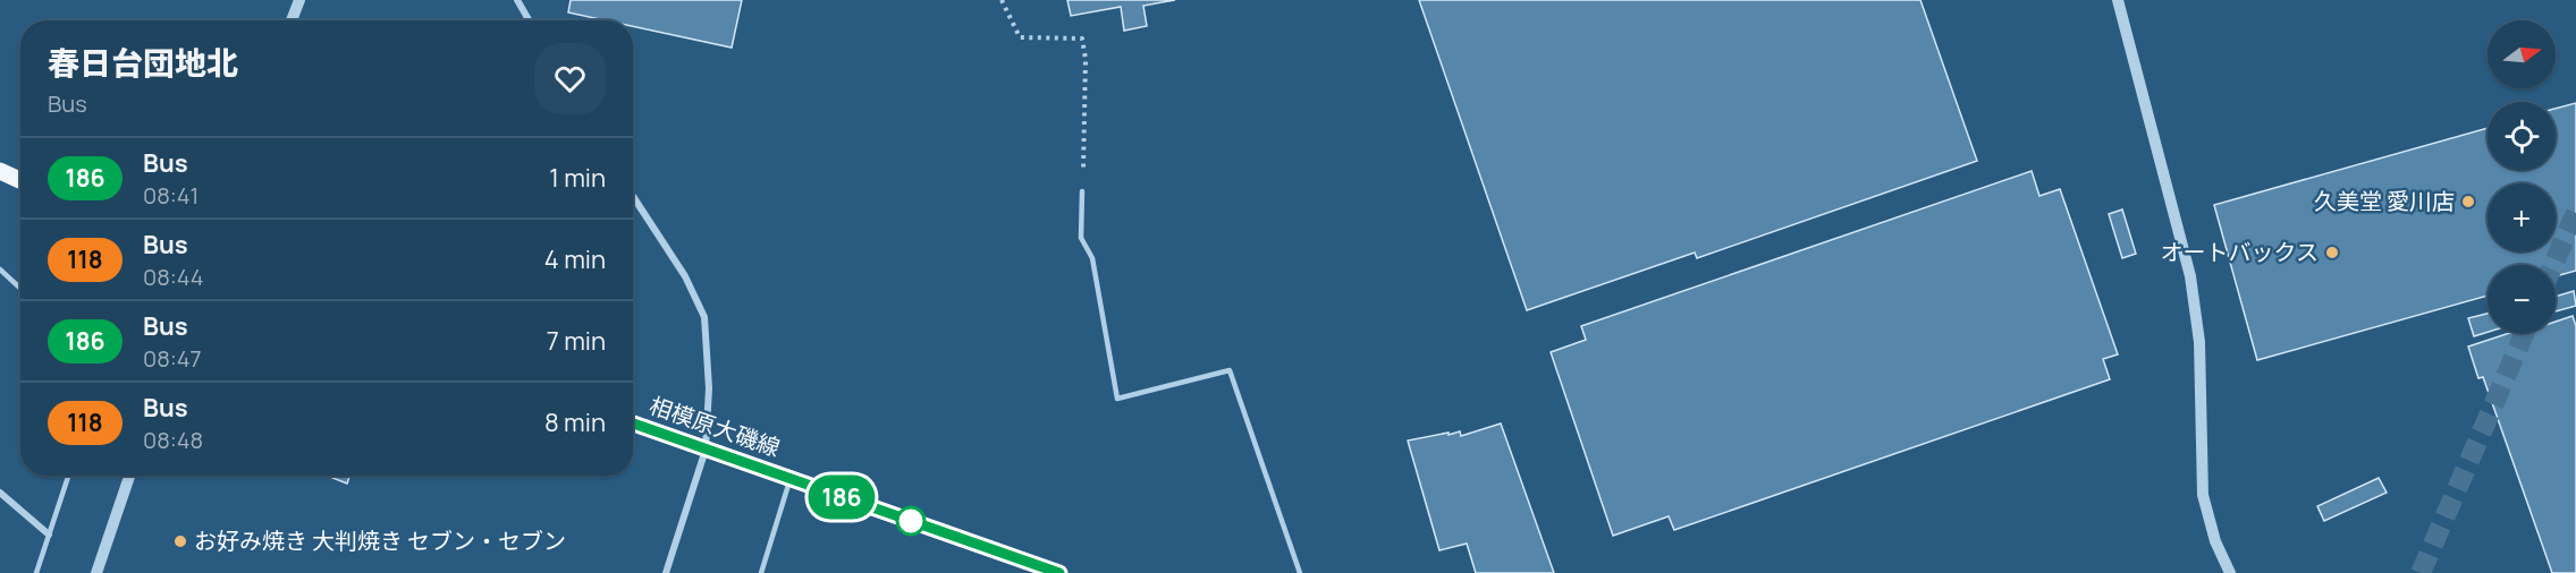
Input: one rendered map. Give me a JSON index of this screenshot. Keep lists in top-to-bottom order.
{
  "streets": {
    "main road": ["相模原大磯線"]
  },
  "places": ["久美堂 愛川店", "オートバックス", "お好み焼き 大判焼き セブン・セブン"],
  "lines": ["bus line 186"],
  "north": "right",
  "page": {
    "on_map": "186",
    "map_buttons": ["+", "−"],
    "heading": ["春日台団地北", "Bus"],
    "list": [
      {
        "mark": "186",
        "name": "Bus",
        "note": "08:41",
        "value": "1 min"
      },
      {
        "mark": "118",
        "name": "Bus",
        "note": "08:44",
        "value": "4 min"
      },
      {
        "mark": "186",
        "name": "Bus",
        "note": "08:47",
        "value": "7 min"
      },
      {
        "mark": "118",
        "name": "Bus",
        "note": "08:48",
        "value": "8 min"
      }
    ]
  }
}
